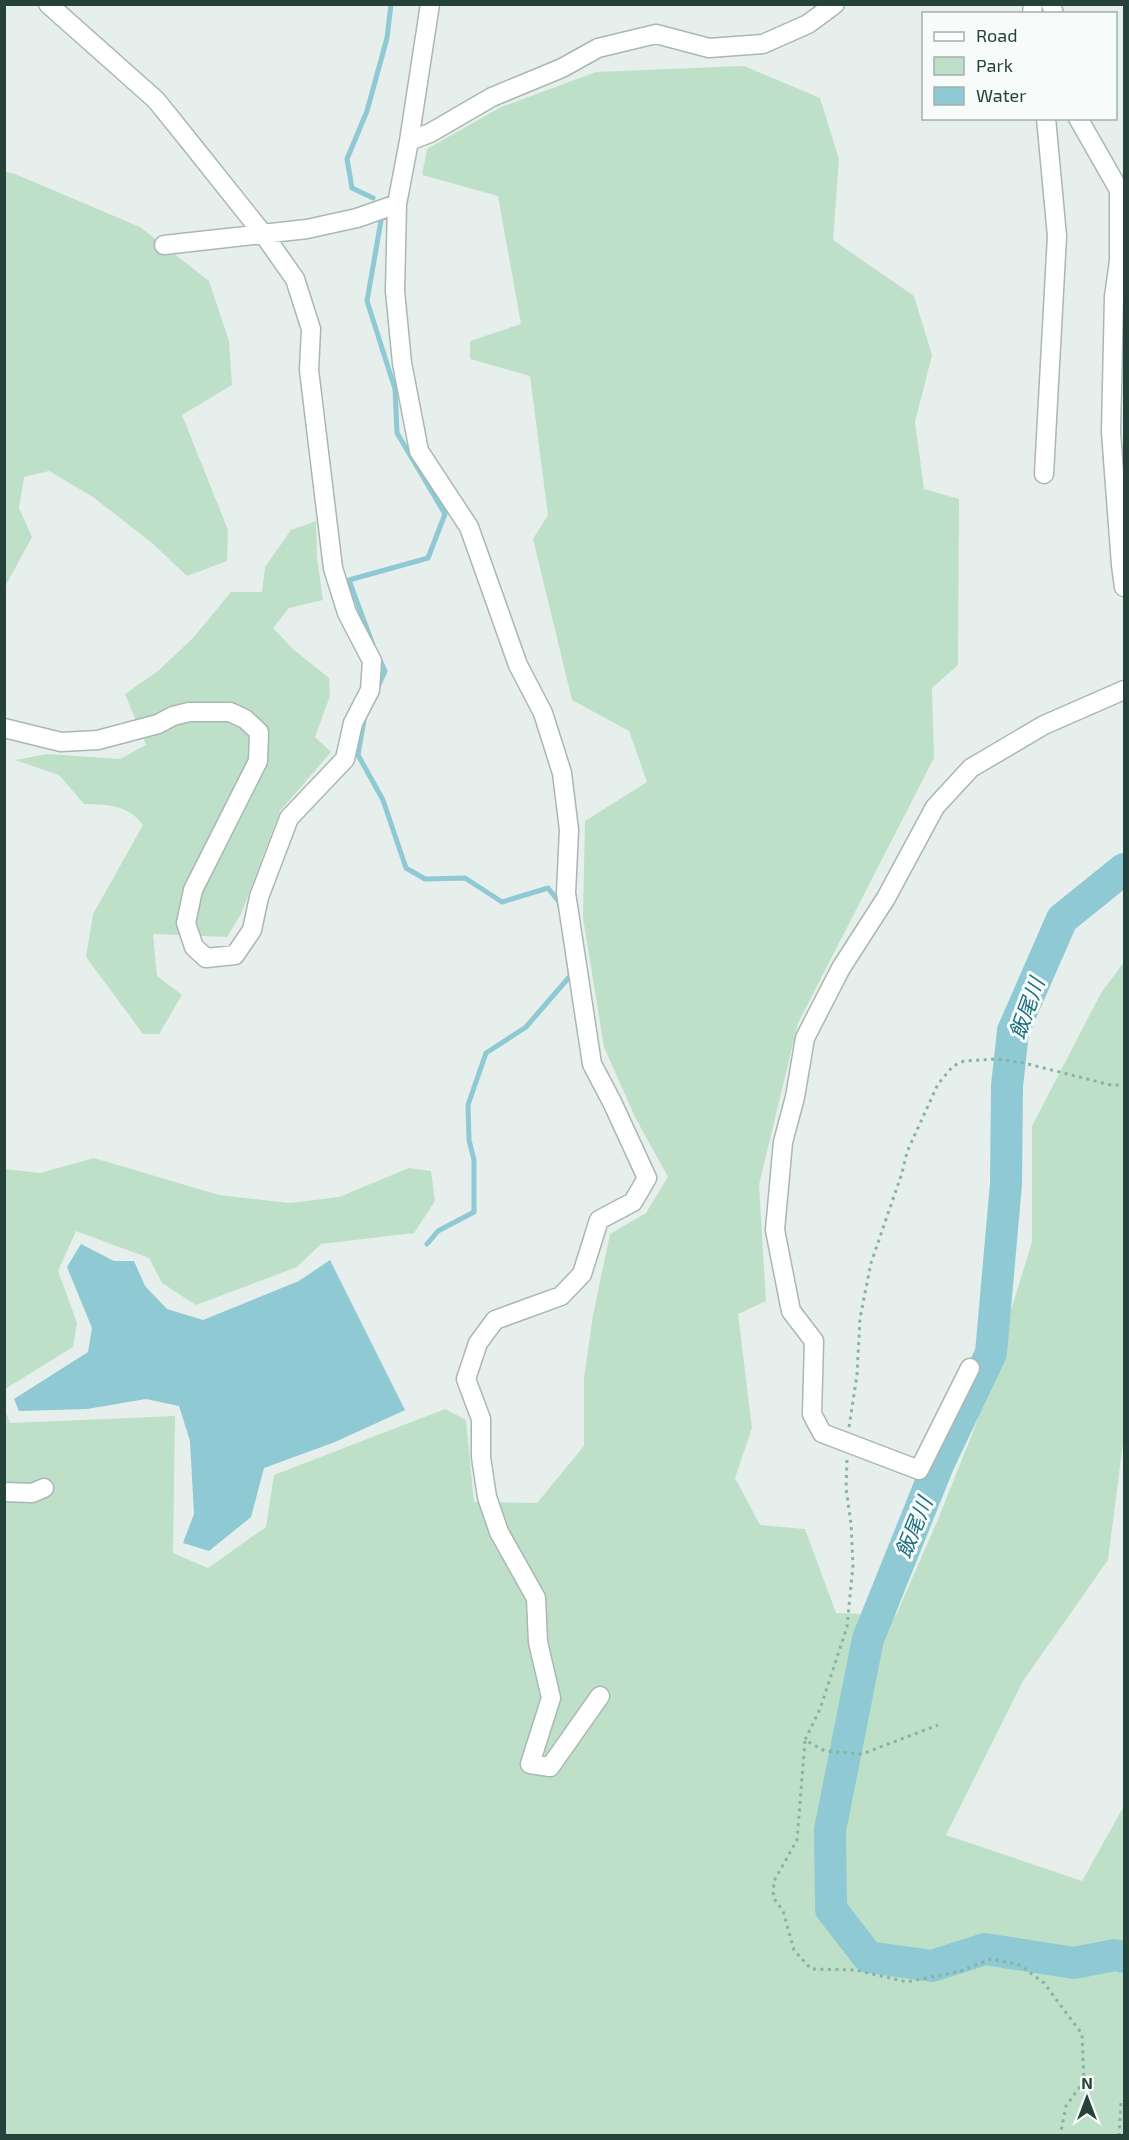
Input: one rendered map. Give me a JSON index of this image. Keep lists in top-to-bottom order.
{
  "water": ["飯尾川"],
  "legend": ["Road", "Park", "Water"],
  "north": "top"
}
